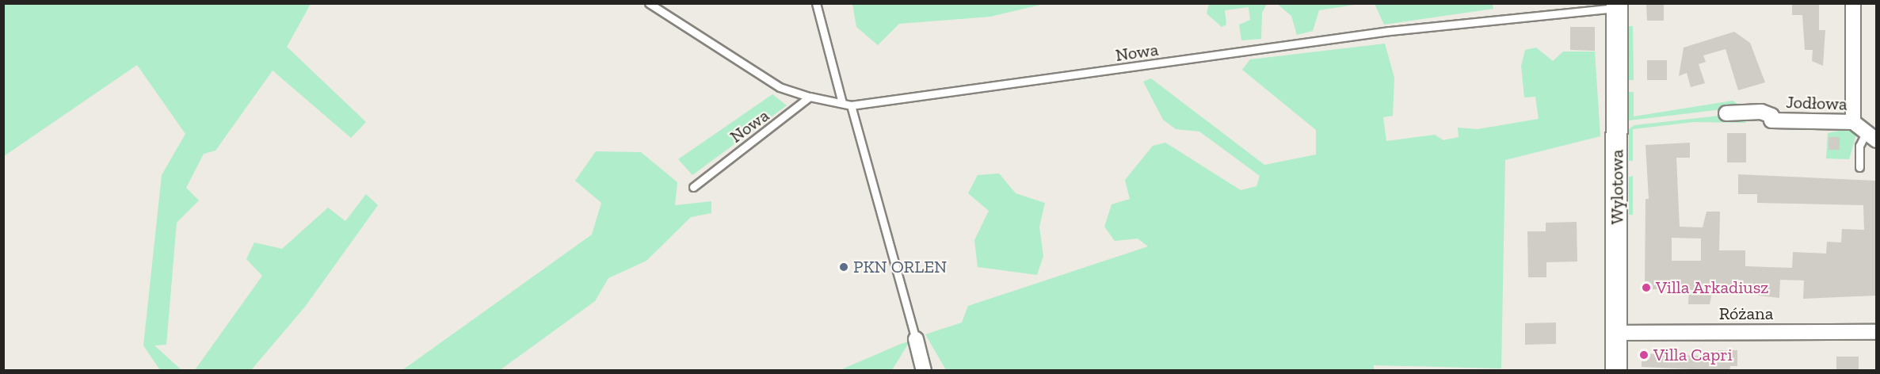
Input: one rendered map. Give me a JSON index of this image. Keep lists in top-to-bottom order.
{
  "streets": {
    "street": ["Jodłowa", "Wylotowa", "Różana"],
    "lane": ["Nowa"]
  },
  "crossings": [
    ["Nowa", "Wylotowa"],
    ["Wylotowa", "Różana"]
  ],
  "places": ["PKN ORLEN", "Villa Arkadiusz", "Villa Capri"]
}
